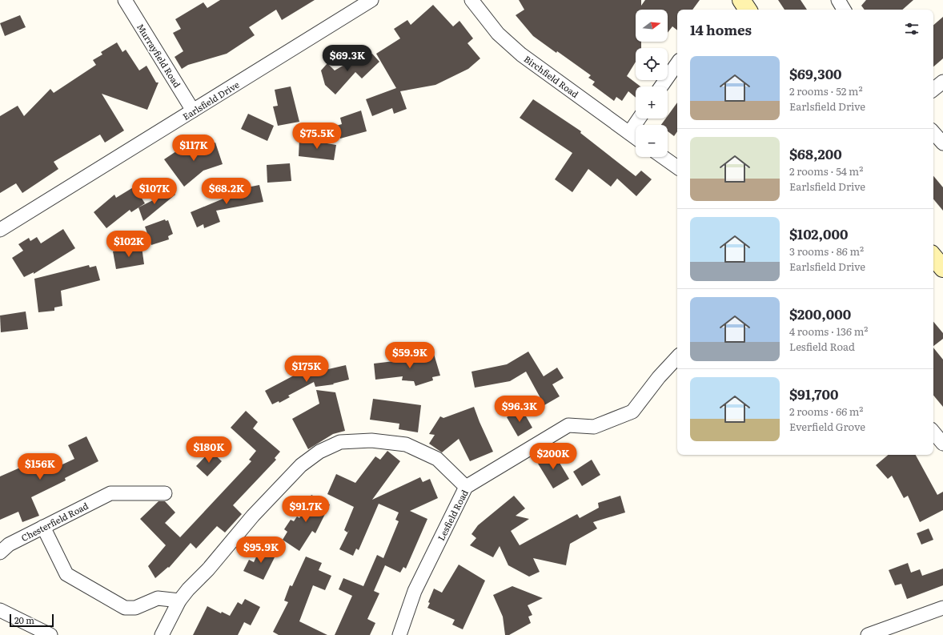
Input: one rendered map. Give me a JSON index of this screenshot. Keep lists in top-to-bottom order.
{
  "streets": {
    "street": [
      "Murrayfield Road",
      "Birchfield Road",
      "Earlsfield Drive",
      "Lesfield Road",
      "Chesterfield Road"
    ]
  },
  "crossings": [
    ["Murrayfield Road", "Earlsfield Drive"]
  ],
  "scale_bar": "20 m",
  "north": "right",
  "page": {
    "map_buttons": ["+", "−"],
    "heading": "14 homes",
    "price": [
      "$69.3K",
      "$75.5K",
      "$117K",
      "$107K",
      "$68.2K",
      "$102K",
      "$59.9K",
      "$175K",
      "$96.3K",
      "$180K",
      "$200K",
      "$156K",
      "$91.7K",
      "$95.9K"
    ],
    "list": [
      {
        "name": "$69,300",
        "note": "2 rooms · 52 m² · Earlsfield Drive"
      },
      {
        "name": "$68,200",
        "note": "2 rooms · 54 m² · Earlsfield Drive"
      },
      {
        "name": "$102,000",
        "note": "3 rooms · 86 m² · Earlsfield Drive"
      },
      {
        "name": "$200,000",
        "note": "4 rooms · 136 m² · Lesfield Road"
      },
      {
        "name": "$91,700",
        "note": "2 rooms · 66 m² · Everfield Grove"
      }
    ],
    "scale": "20 m"
  }
}
